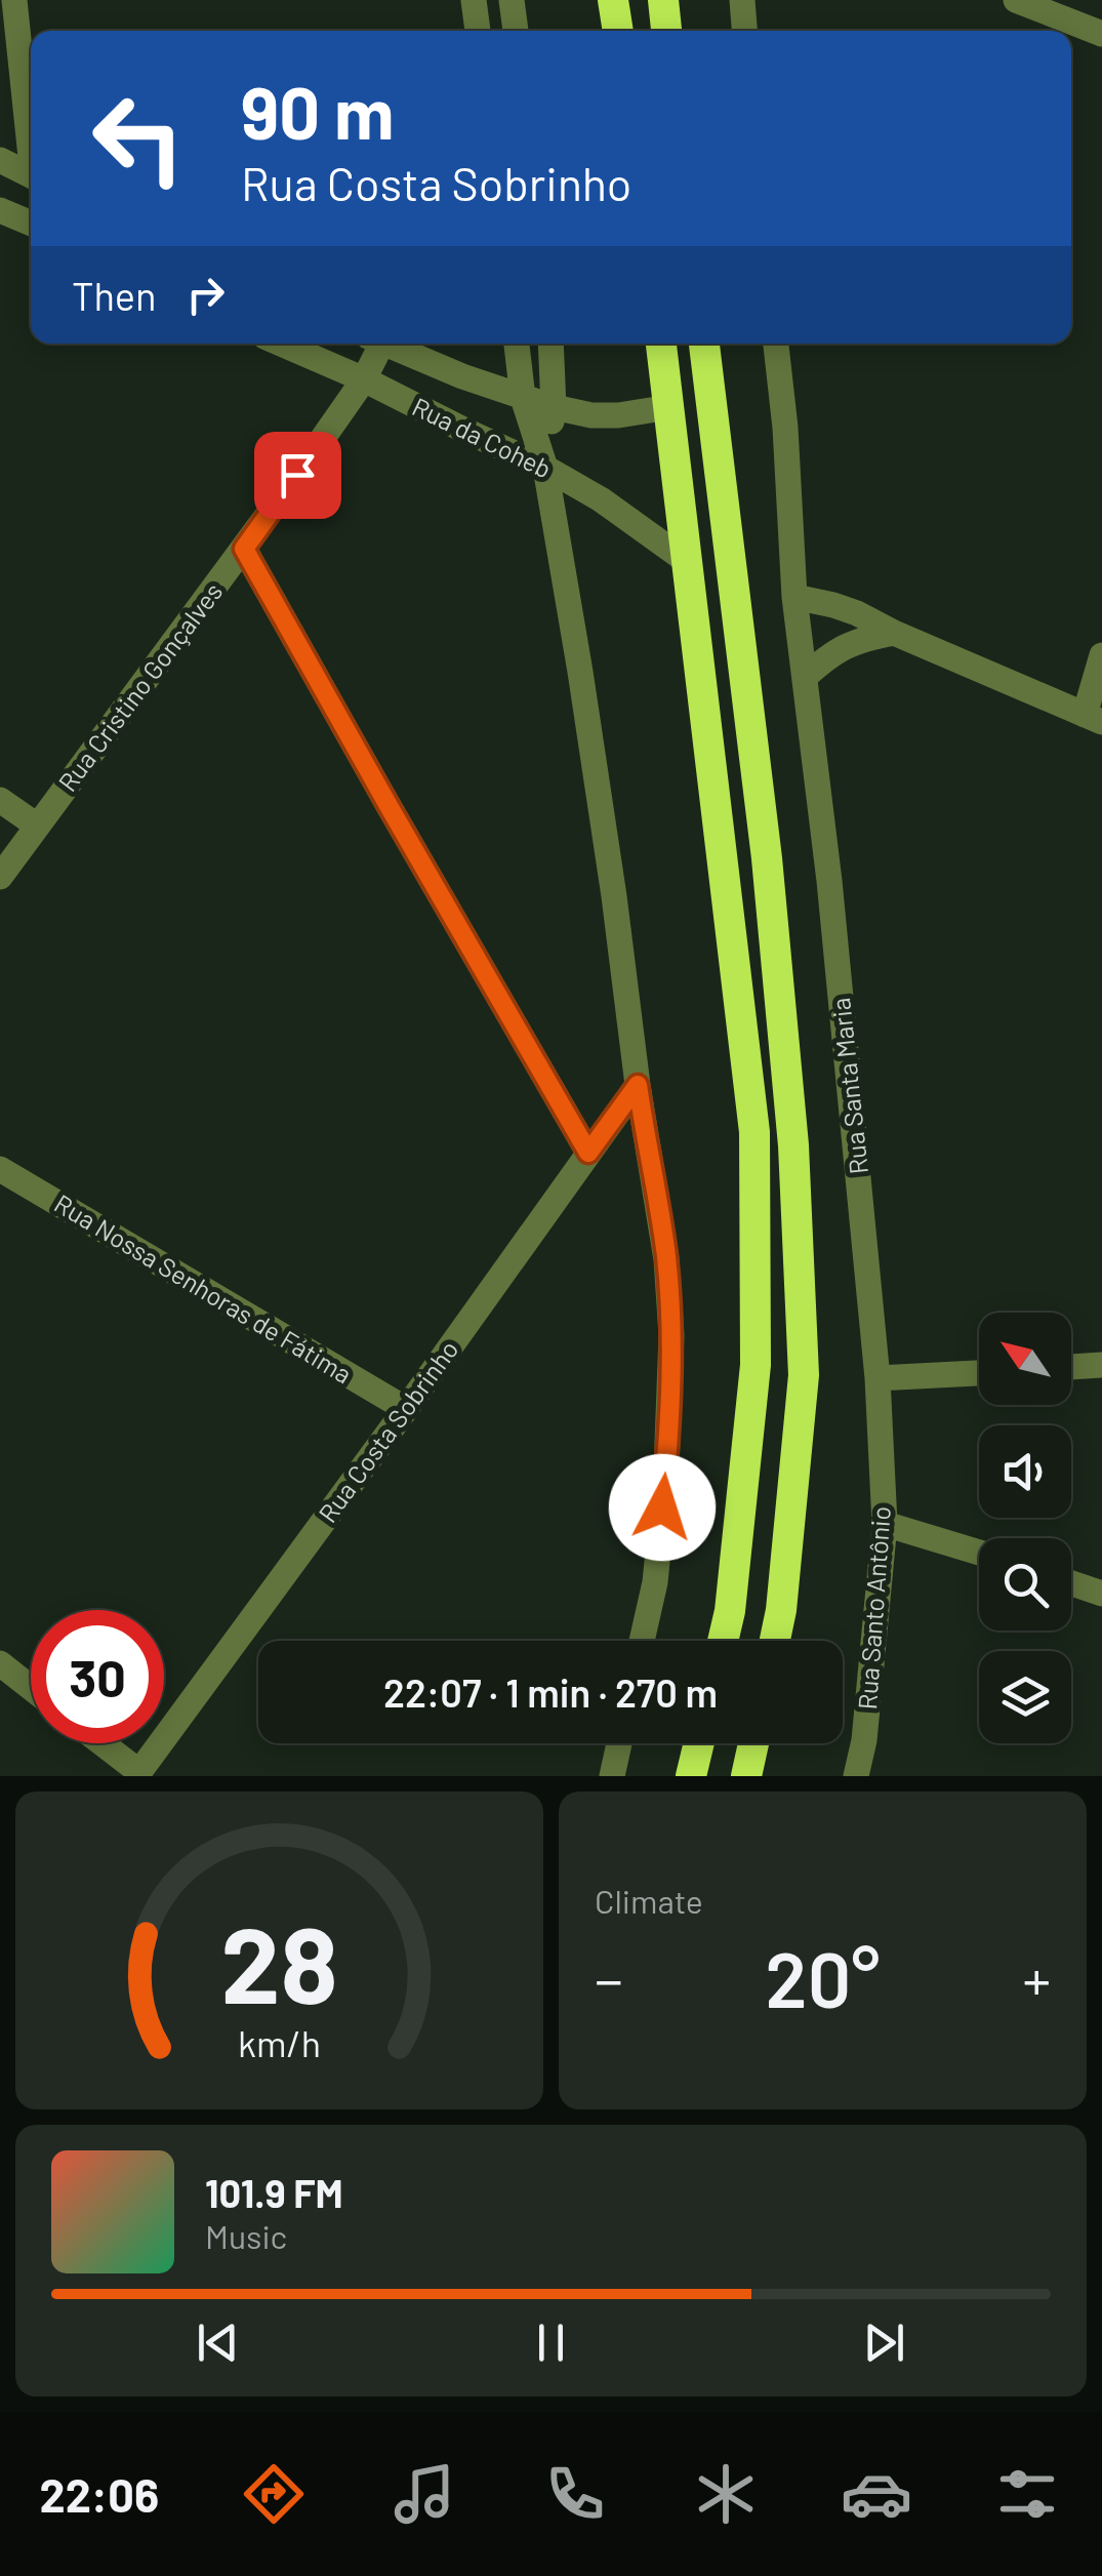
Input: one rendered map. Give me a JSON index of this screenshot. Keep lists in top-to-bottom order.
{
  "streets": {
    "street": [
      "Rua da Coheb",
      "Rua Cristino Gonçalves",
      "Rua Santa Maria",
      "Rua Nossa Senhoras de Fátima",
      "Rua Costa Sobrinho",
      "Rua Santo Antônio"
    ]
  },
  "crossings": [
    ["Rua da Coheb", "Rua Cristino Gonçalves"],
    ["Rua Santa Maria", "Rua Santo Antônio"],
    ["Rua Nossa Senhoras de Fátima", "Rua Costa Sobrinho"]
  ],
  "north": "top left",
  "page": {
    "turn": ["90 m", "Rua Costa Sobrinho"],
    "then": "Then",
    "limit": "30",
    "trip": "22:07 · 1 min · 270 m",
    "tile": "Climate",
    "heat": ["−", "20°", "+"],
    "song": ["101.9 FM", "Music"],
    "tabs": "22:06",
    "gauge": ["28", "km/h"]
  }
}
